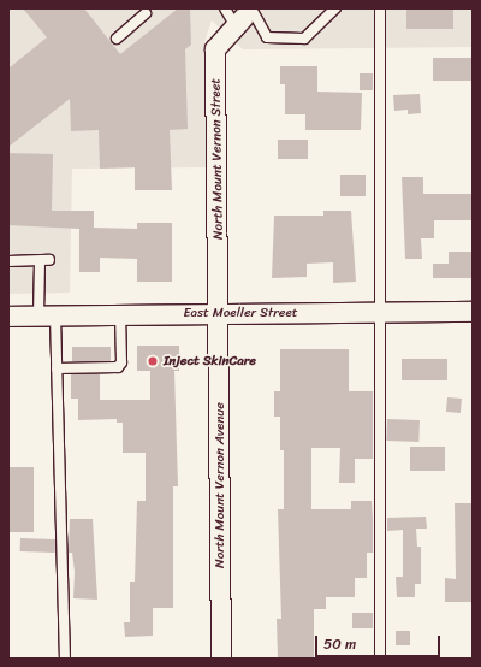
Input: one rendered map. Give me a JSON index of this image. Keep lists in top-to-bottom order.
{
  "streets": {
    "street": ["North Mount Vernon Street", "East Moeller Street", "North Mount Vernon Avenue"]
  },
  "crossings": [
    ["North Mount Vernon Street", "East Moeller Street"],
    ["North Mount Vernon Street", "North Mount Vernon Avenue"],
    ["East Moeller Street", "North Mount Vernon Avenue"]
  ],
  "places": ["Inject SkinCare"],
  "scale_bar": "50 m"
}
